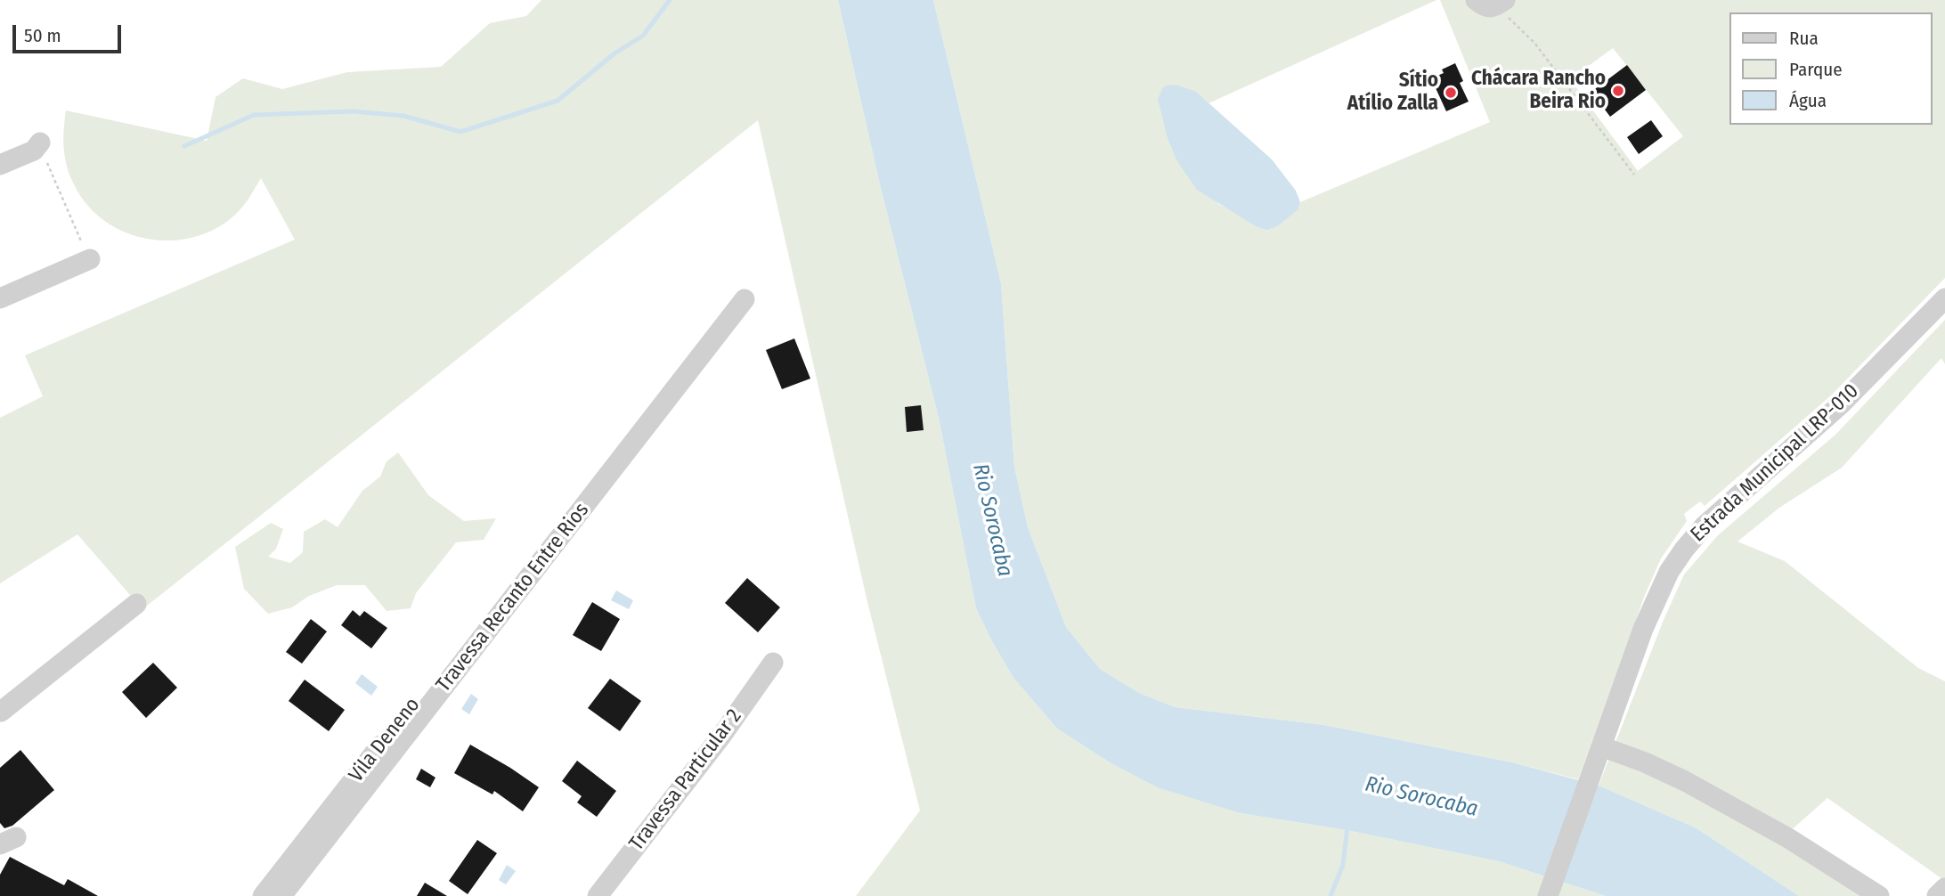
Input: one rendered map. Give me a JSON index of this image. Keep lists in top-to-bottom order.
{
  "streets": {
    "street": [
      "Estrada Municipal LRP-010",
      "Travessa Recanto Entre Rios",
      "Vila Deneno",
      "Travessa Particular 2"
    ]
  },
  "water": ["Rio Sorocaba"],
  "places": ["Chácara Rancho Beira Rio", "Sítio Atílio Zalla"],
  "legend": ["Rua", "Parque", "Água"],
  "scale_bar": "50 m"
}
